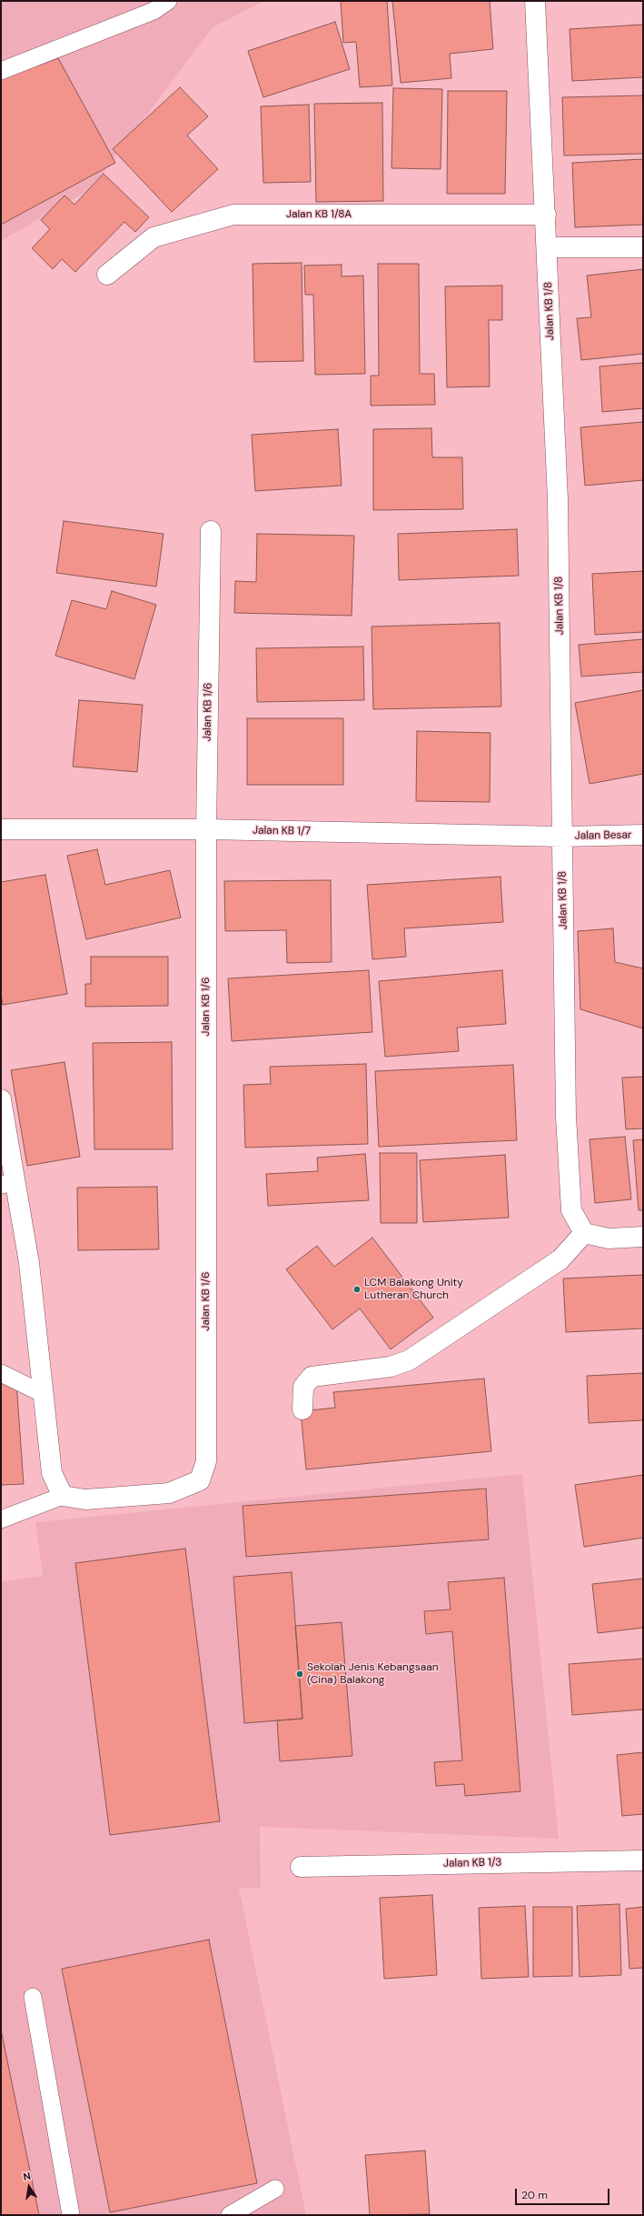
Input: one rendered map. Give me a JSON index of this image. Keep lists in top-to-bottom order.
{
  "streets": {
    "street": [
      "Jalan KB 1/8A",
      "Jalan KB 1/8",
      "Jalan KB 1/6",
      "Jalan KB 1/7",
      "Jalan Besar",
      "Jalan KB 1/3"
    ]
  },
  "crossings": [
    ["Jalan KB 1/8A", "Jalan KB 1/8"],
    ["Jalan KB 1/8", "Jalan KB 1/7"],
    ["Jalan KB 1/8", "Jalan Besar"],
    ["Jalan KB 1/6", "Jalan KB 1/7"],
    ["Jalan KB 1/7", "Jalan Besar"]
  ],
  "places": ["LCM Balakong Unity Lutheran Church", "Sekolah Jenis Kebangsaan (Cina) Balakong"],
  "scale_bar": "20 m",
  "north": "top"
}
